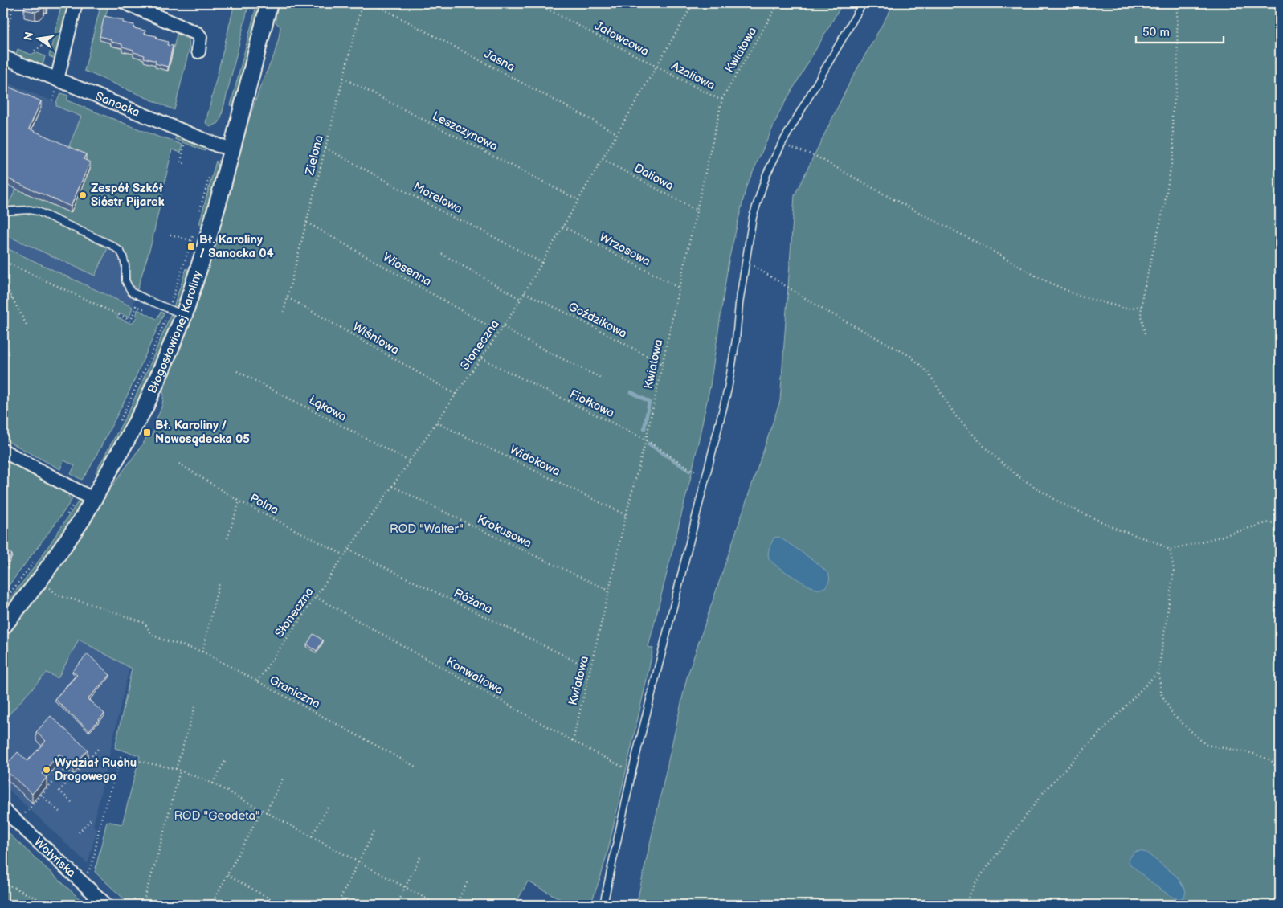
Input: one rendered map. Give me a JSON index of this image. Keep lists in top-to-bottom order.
{
  "streets": {
    "street": ["Sanocka", "Błogosławionej Karoliny", "Wołyńska"],
    "path": [
      "Jałowcowa",
      "Kwiatowa",
      "Jasna",
      "Azaliowa",
      "Leszczynowa",
      "Zielona",
      "Daliowa",
      "Morelowa",
      "Wrzosowa",
      "Wiosenna",
      "Goździkowa",
      "Wiśniowa",
      "Słoneczna",
      "Fiołkowa",
      "Łąkowa",
      "Widokowa",
      "Polna",
      "Krokusowa",
      "Różana",
      "Konwaliowa",
      "Graniczna"
    ]
  },
  "crossings": [
    ["Jałowcowa", "Azaliowa"],
    ["Jałowcowa", "Słoneczna"],
    ["Kwiatowa", "Azaliowa"],
    ["Kwiatowa", "Daliowa"],
    ["Kwiatowa", "Wrzosowa"],
    ["Kwiatowa", "Goździkowa"],
    ["Kwiatowa", "Fiołkowa"],
    ["Kwiatowa", "Widokowa"],
    ["Kwiatowa", "Krokusowa"],
    ["Kwiatowa", "Różana"],
    ["Kwiatowa", "Konwaliowa"],
    ["Jasna", "Słoneczna"],
    ["Azaliowa", "Słoneczna"],
    ["Sanocka", "Błogosławionej Karoliny"],
    ["Leszczynowa", "Zielona"],
    ["Leszczynowa", "Słoneczna"],
    ["Zielona", "Morelowa"],
    ["Zielona", "Wiosenna"],
    ["Zielona", "Wiśniowa"],
    ["Daliowa", "Słoneczna"],
    ["Morelowa", "Słoneczna"],
    ["Wrzosowa", "Słoneczna"],
    ["Wiosenna", "Słoneczna"],
    ["Goździkowa", "Słoneczna"],
    ["Błogosławionej Karoliny", "Graniczna"],
    ["Wiśniowa", "Słoneczna"],
    ["Słoneczna", "Fiołkowa"],
    ["Słoneczna", "Łąkowa"],
    ["Słoneczna", "Widokowa"],
    ["Słoneczna", "Polna"],
    ["Słoneczna", "Krokusowa"],
    ["Słoneczna", "Różana"],
    ["Słoneczna", "Konwaliowa"],
    ["Słoneczna", "Graniczna"]
  ],
  "parks": ["ROD \"Walter\"", "ROD \"Geodeta\""],
  "places": {
    "other": ["Zespół Szkół Sióstr Pijarek", "Wydział Ruchu Drogowego"],
    "transit": ["Bł. Karoliny / Sanocka 04", "Bł. Karoliny / Nowosądecka 05"]
  },
  "scale_bar": "50 m",
  "north": "left"
}
